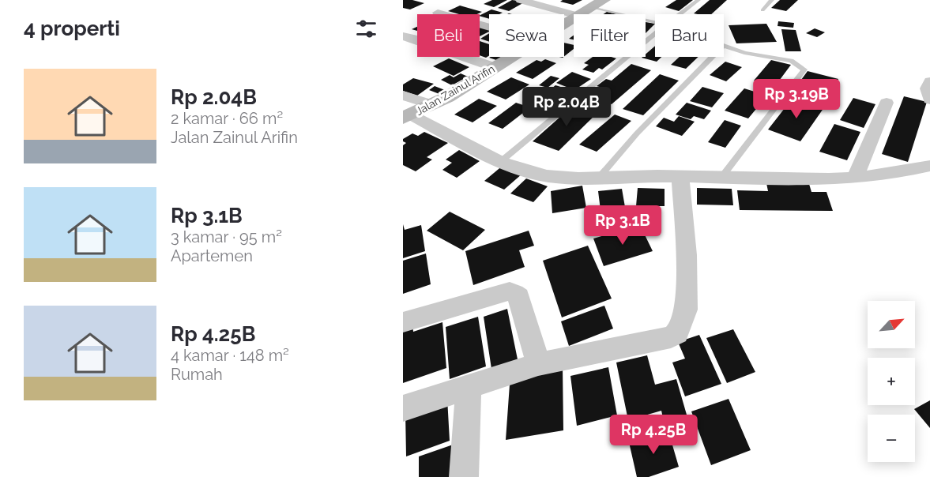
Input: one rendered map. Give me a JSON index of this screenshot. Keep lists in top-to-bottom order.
{
  "streets": {
    "street": ["Jalan Zainul Arifin"]
  },
  "north": "top right",
  "page": {
    "heading": "4 properti",
    "chip": [
      "Beli",
      "Sewa",
      "Filter",
      "Baru"
    ],
    "list": [
      {
        "name": "Rp 2.04B",
        "note": "2 kamar · 66 m² · Jalan Zainul Arifin"
      },
      {
        "name": "Rp 3.1B",
        "note": "3 kamar · 95 m² · Apartemen"
      },
      {
        "name": "Rp 4.25B",
        "note": "4 kamar · 148 m² · Rumah"
      }
    ],
    "price": [
      "Rp 3.19B",
      "Rp 2.04B",
      "Rp 3.1B",
      "Rp 4.25B"
    ],
    "map_buttons": ["+", "−"]
  }
}
